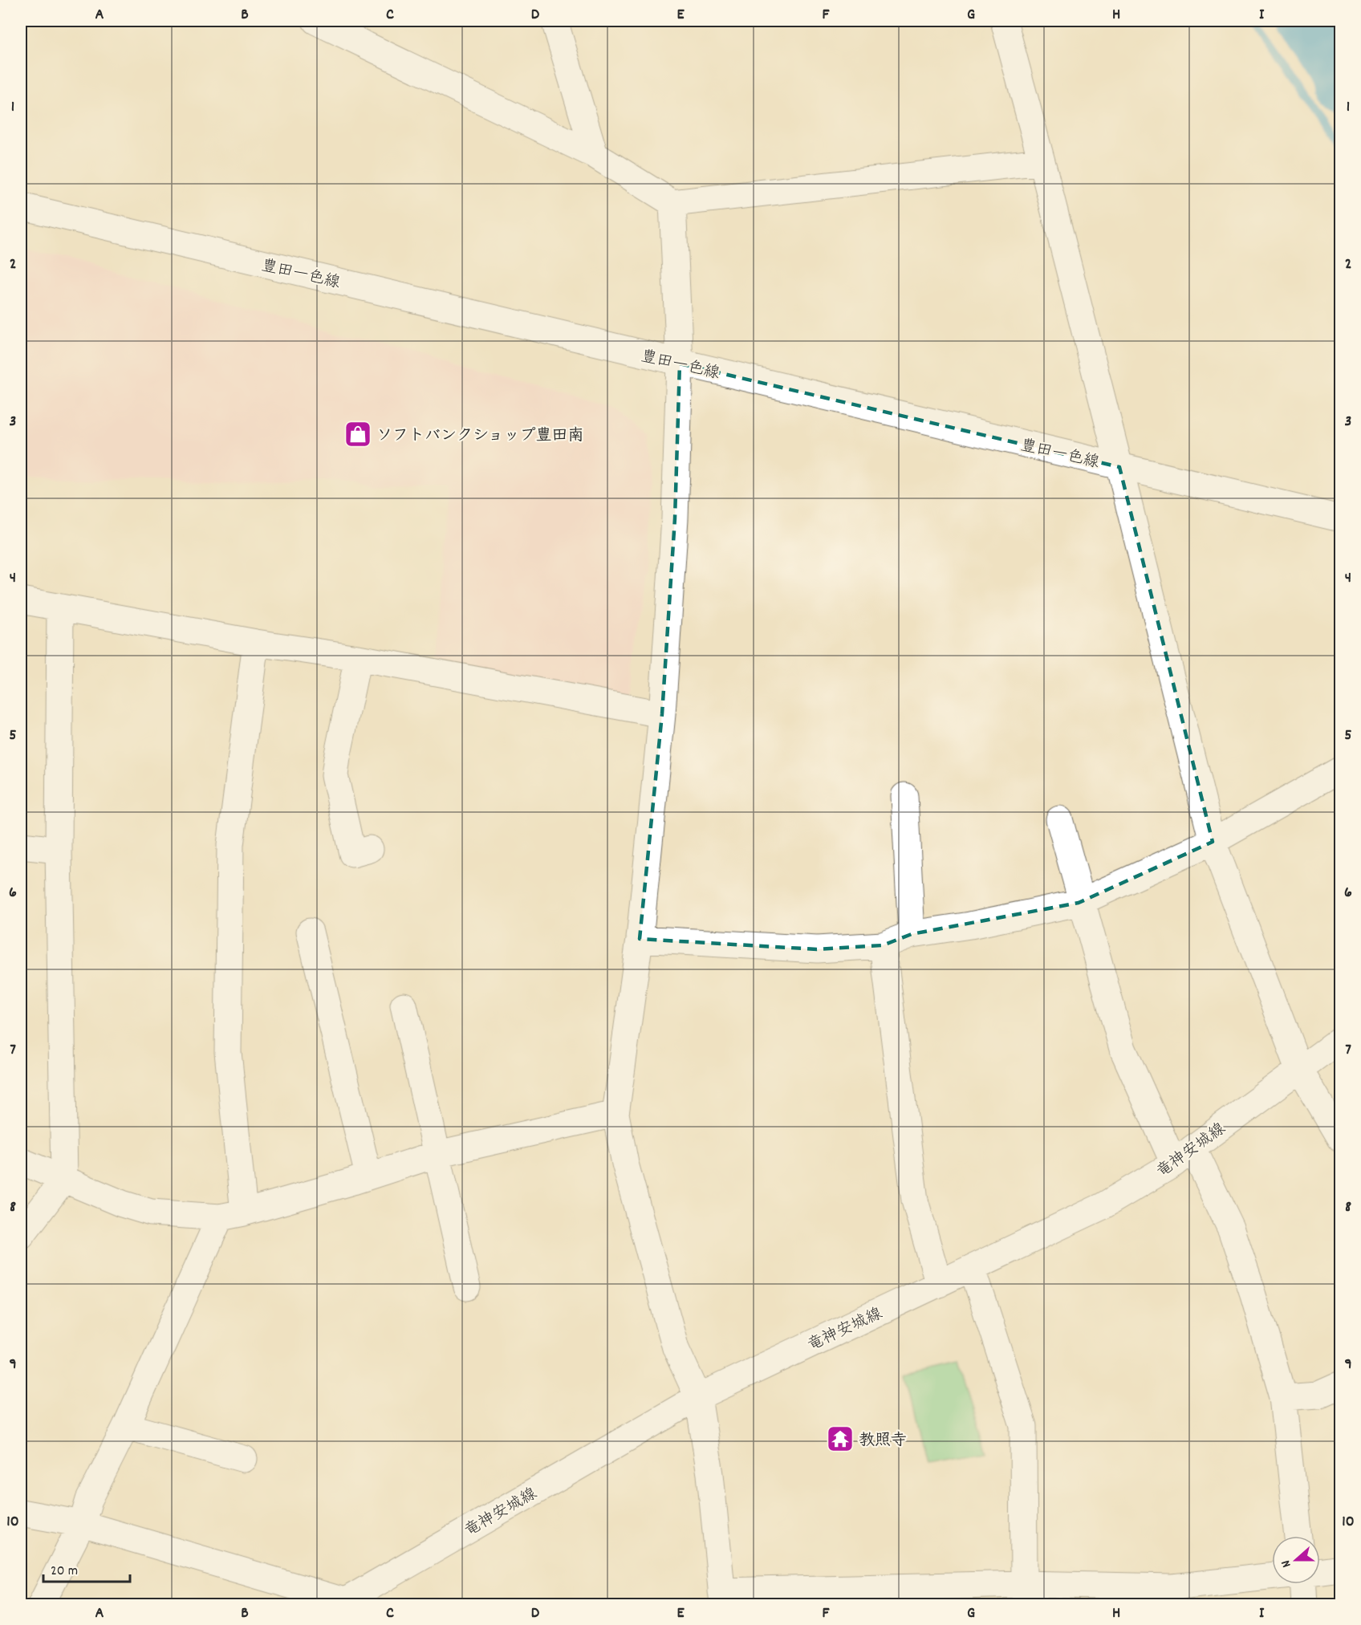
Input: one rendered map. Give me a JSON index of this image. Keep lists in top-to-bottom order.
{
  "streets": {
    "street": ["豊田一色線", "竜神安城線"]
  },
  "places": {
    "shop": ["ソフトバンクショップ豊田南"],
    "temple": ["教照寺"]
  },
  "scale_bar": "20 m",
  "north": "left",
  "grid": {
    "columns": [
      "A",
      "B",
      "C",
      "D",
      "E",
      "F",
      "G",
      "H",
      "I"
    ],
    "rows": [
      "1",
      "2",
      "3",
      "4",
      "5",
      "6",
      "7",
      "8",
      "9",
      "10"
    ]
  }
}
